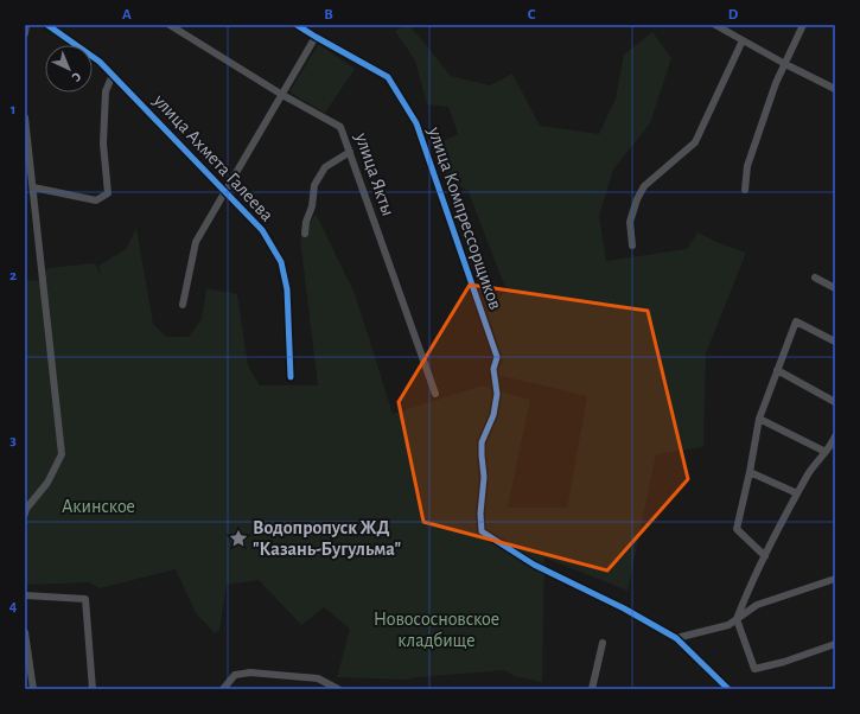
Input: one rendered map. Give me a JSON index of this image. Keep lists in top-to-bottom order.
{
  "streets": {
    "street": ["улица Ахмета Галеева", "улица Якты", "улица Компрессорщиков"]
  },
  "parks": ["Акинское", "Новососновское кладбище"],
  "places": {
    "place": ["Водопропуск ЖД \"Казань-Бугульма\""]
  },
  "north": "bottom right",
  "grid": {
    "columns": [
      "A",
      "B",
      "C",
      "D"
    ],
    "rows": [
      "1",
      "2",
      "3",
      "4"
    ]
  }
}
